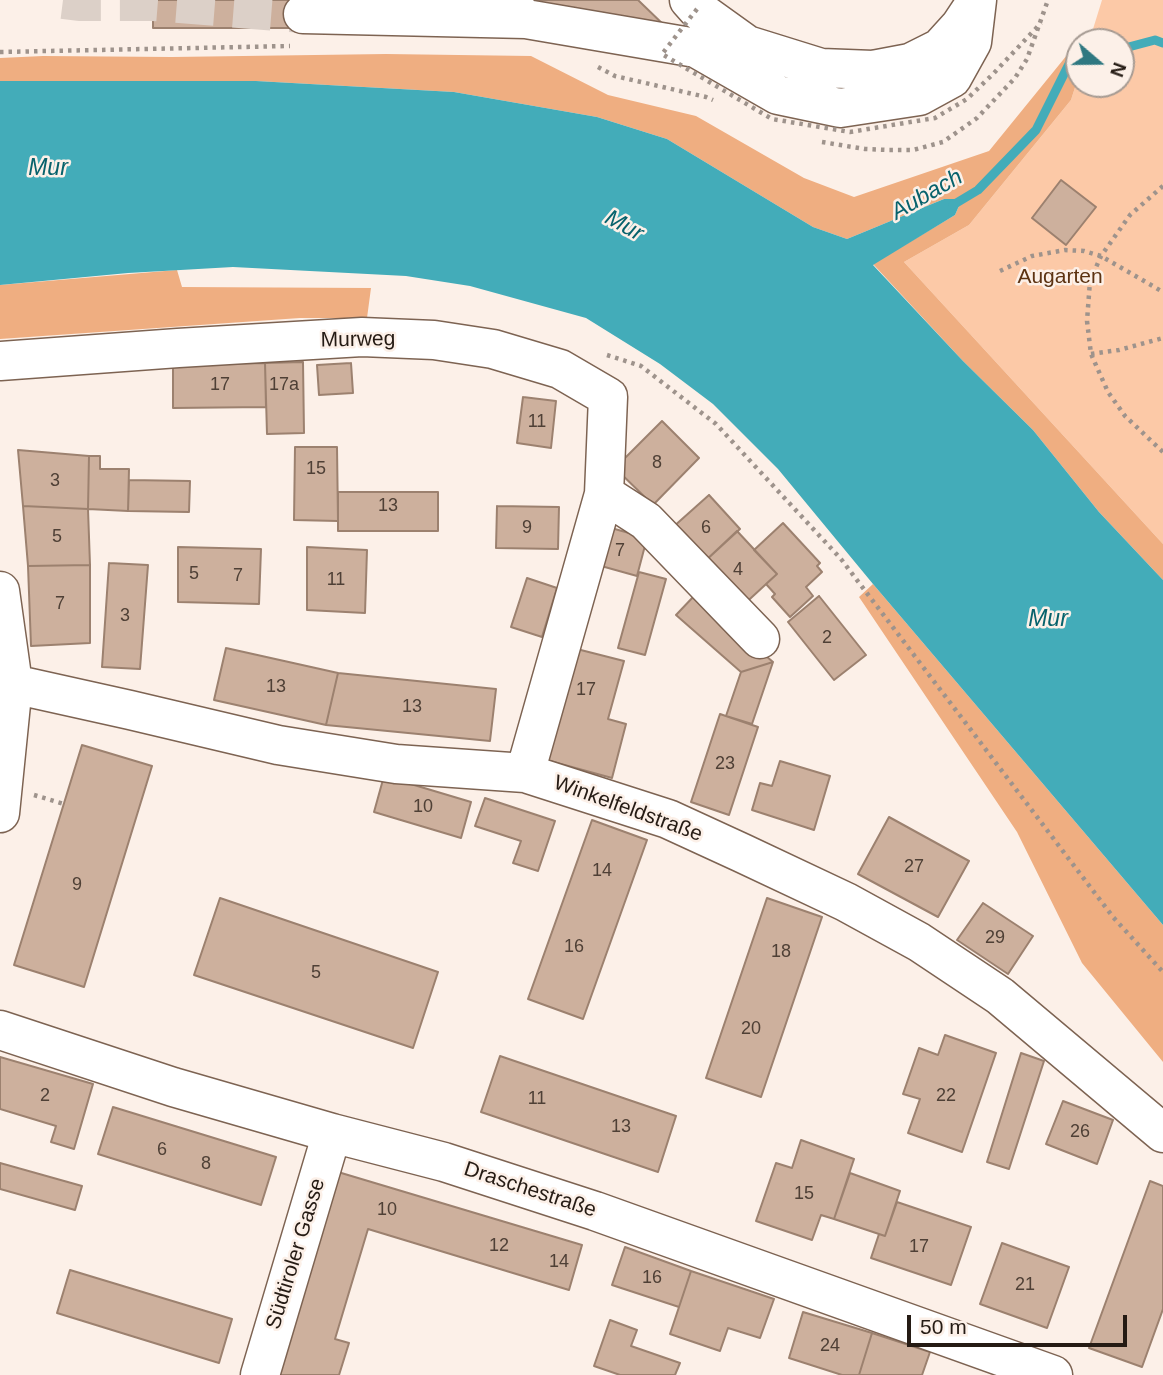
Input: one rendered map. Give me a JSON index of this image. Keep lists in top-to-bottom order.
{
  "streets": {
    "street": [
      "Murweg",
      "Winkelfeldstraße",
      "Draschestraße",
      "Südtiroler Gasse"
    ]
  },
  "crossings": [
    ["Murweg", "Winkelfeldstraße"],
    ["Draschestraße", "Südtiroler Gasse"]
  ],
  "water": ["Mur", "Aubach"],
  "parks": ["Augarten"],
  "house_numbers": [
    "17",
    "17a",
    "11",
    "8",
    "15",
    "3",
    "13",
    "9",
    "6",
    "5",
    "7",
    "4",
    "5",
    "7",
    "11",
    "7",
    "3",
    "2",
    "13",
    "17",
    "13",
    "23",
    "10",
    "27",
    "14",
    "9",
    "29",
    "16",
    "18",
    "5",
    "20",
    "2",
    "22",
    "11",
    "13",
    "26",
    "6",
    "8",
    "15",
    "10",
    "12",
    "17",
    "14",
    "16",
    "21",
    "24"
  ],
  "scale_bar": "50 m",
  "north": "right"
}
